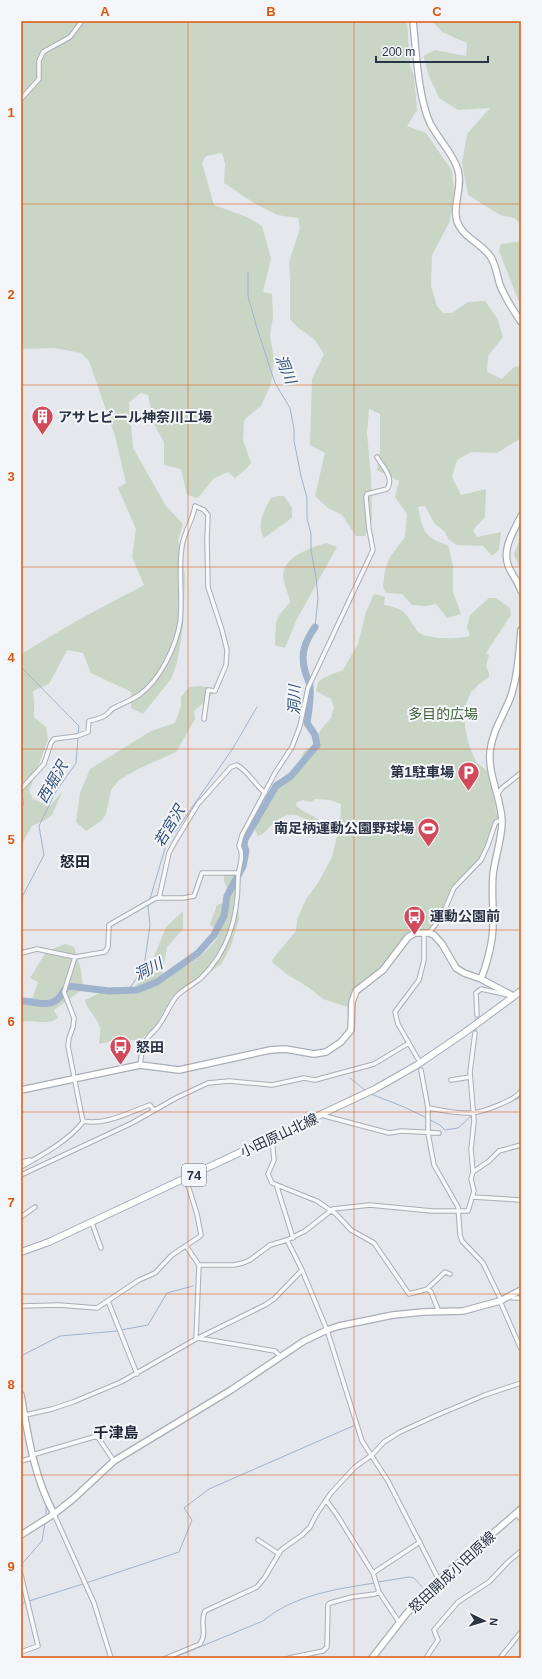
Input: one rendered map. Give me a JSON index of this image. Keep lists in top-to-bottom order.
{
  "streets": {
    "main road": ["小田原山北線", "74"],
    "street": ["怒田開成小田原線"]
  },
  "districts": ["怒田", "千津島"],
  "water": ["洞川", "西堀沢", "若宮沢"],
  "parks": ["多目的広場"],
  "places": {
    "building": ["アサヒビール神奈川工場"],
    "parking": ["第1駐車場"],
    "sports": ["南足柄運動公園野球場"],
    "bus stop": ["運動公園前", "怒田"]
  },
  "scale_bar": "200 m",
  "north": "right",
  "grid": {
    "columns": ["A", "B", "C"],
    "rows": [
      "1",
      "2",
      "3",
      "4",
      "5",
      "6",
      "7",
      "8",
      "9"
    ]
  }
}
